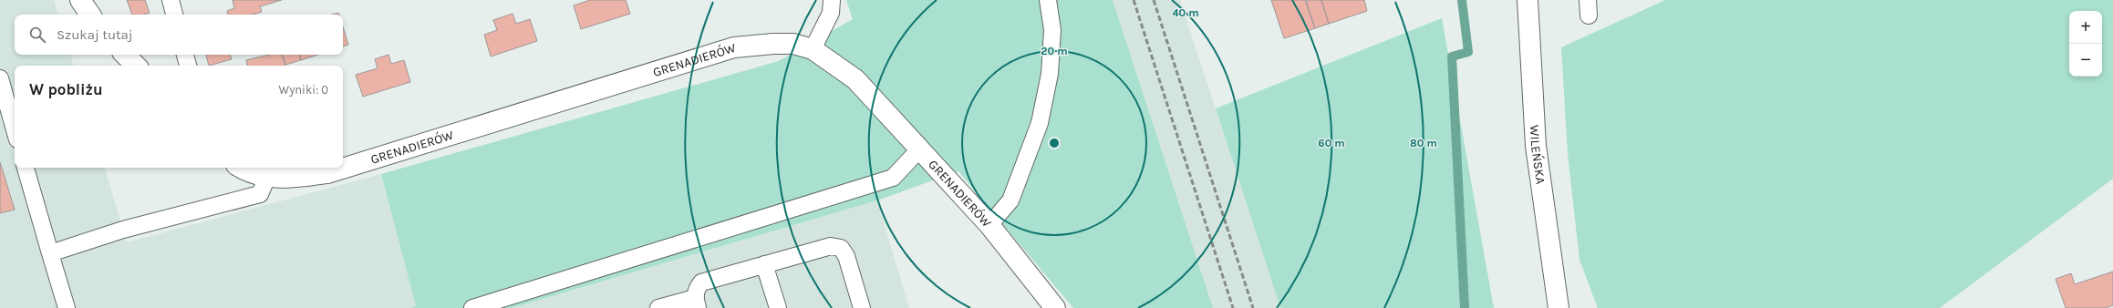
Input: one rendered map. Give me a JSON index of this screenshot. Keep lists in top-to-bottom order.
{
  "streets": {
    "street": ["GRENADIERÓW", "WILEŃSKA"]
  },
  "page": {
    "map_buttons": ["+", "−"],
    "search": "Szukaj tutaj",
    "heading": ["W pobliżu", "Wyniki: 0"]
  },
  "rings": [
    "40 m",
    "20 m",
    "60 m",
    "80 m"
  ]
}
